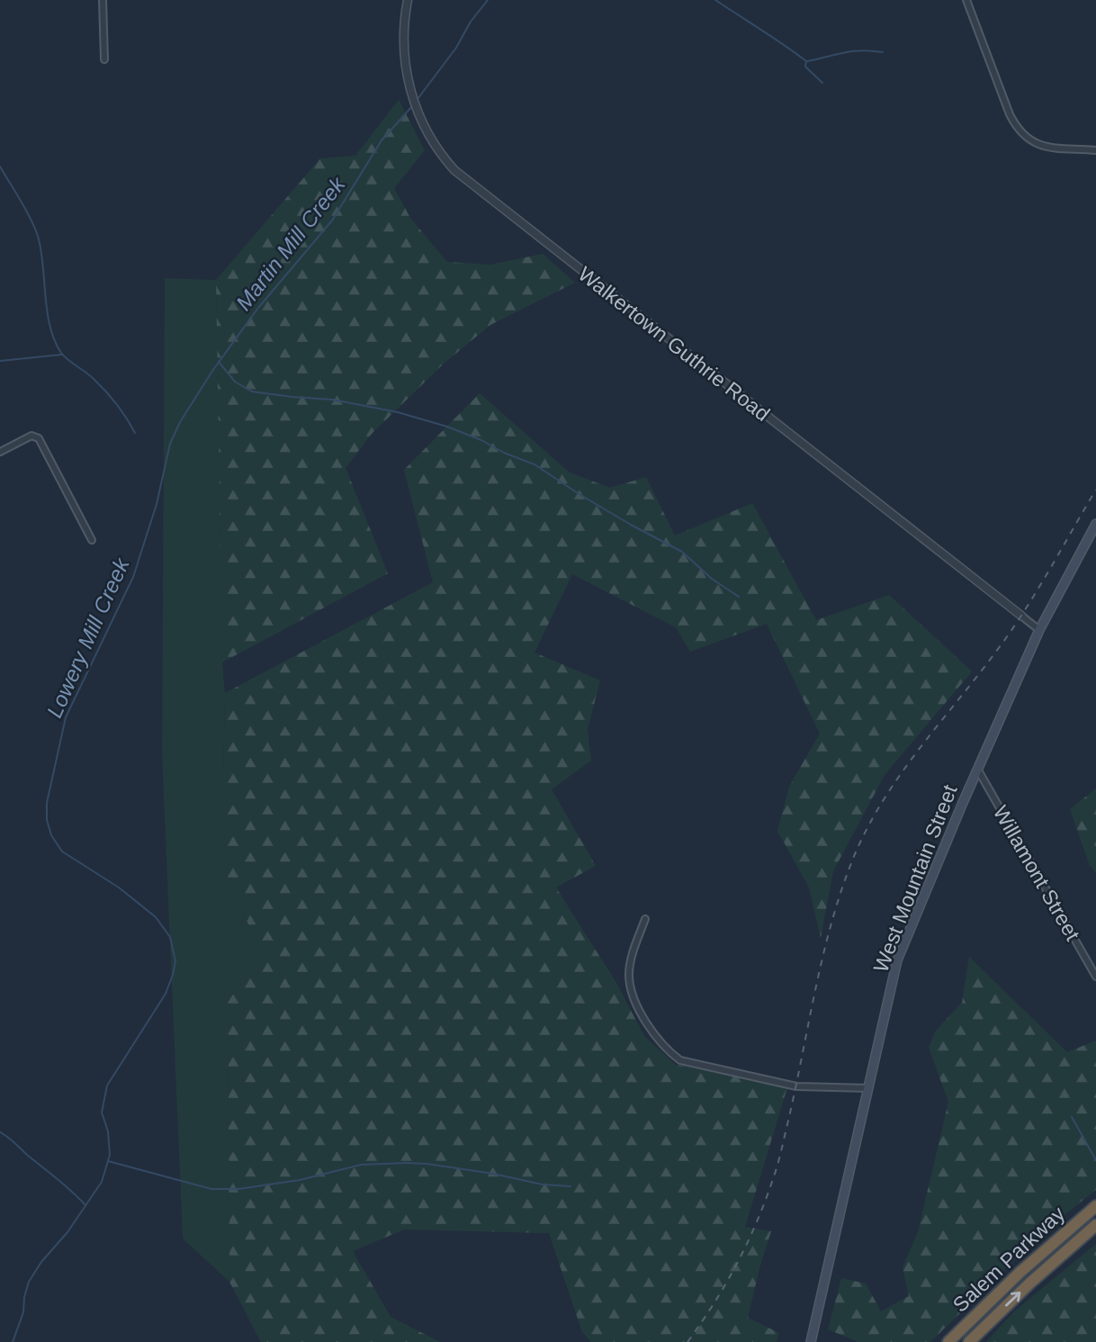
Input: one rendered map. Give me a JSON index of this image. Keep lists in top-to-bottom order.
{
  "streets": {
    "highway": ["Salem Parkway"],
    "main road": ["West Mountain Street"],
    "street": ["Walkertown Guthrie Road", "Willamont Street"]
  },
  "crossings": [
    ["Walkertown Guthrie Road", "West Mountain Street"],
    ["Willamont Street", "West Mountain Street"]
  ],
  "water": ["Martin Mill Creek", "Lowery Mill Creek"]
}
